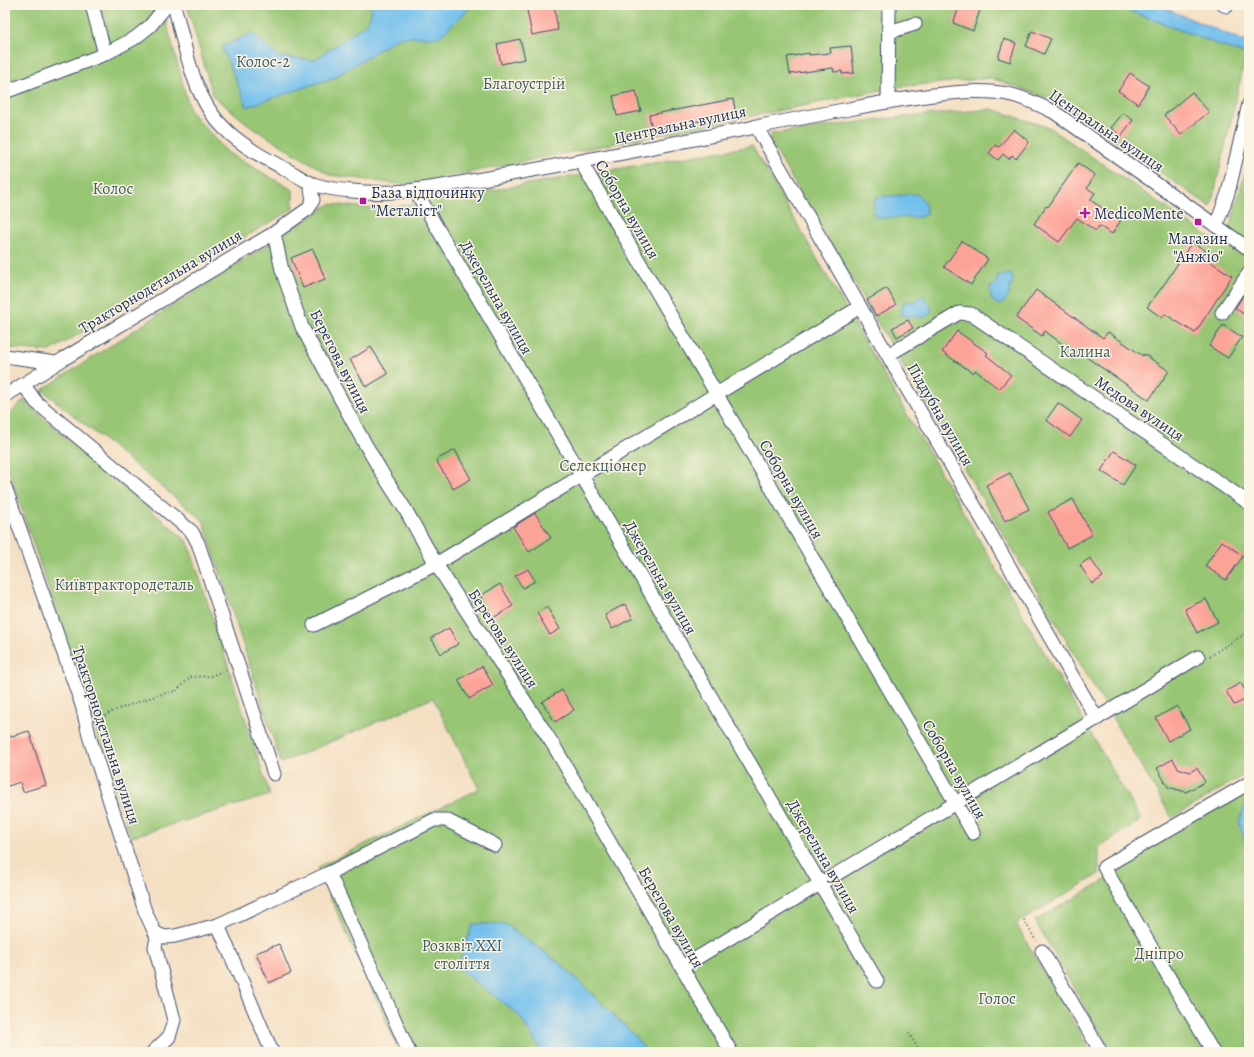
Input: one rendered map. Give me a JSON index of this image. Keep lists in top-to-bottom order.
{
  "streets": {
    "street": [
      "Центральна вулиця",
      "Соборна вулиця",
      "Тракторнодетальна вулиця",
      "Джерельна вулиця",
      "Берегова вулиця",
      "Медова вулиця",
      "Піддубна вулиця"
    ]
  },
  "crossings": [
    ["Центральна вулиця", "Соборна вулиця"],
    ["Центральна вулиця", "Тракторнодетальна вулиця"],
    ["Центральна вулиця", "Джерельна вулиця"],
    ["Центральна вулиця", "Піддубна вулиця"],
    ["Тракторнодетальна вулиця", "Берегова вулиця"],
    ["Медова вулиця", "Піддубна вулиця"]
  ],
  "parks": [
    "Колос-2",
    "Благоустрій",
    "Колос",
    "Калина",
    "Селекціонер",
    "Київтрактородеталь",
    "Розквіт XXI століття",
    "Дніпро",
    "Голос"
  ],
  "places": {
    "transit": ["База відпочинку \"Металіст\"", "Магазин \"Анжіо\""],
    "health": ["MedicoMente"]
  }
}
